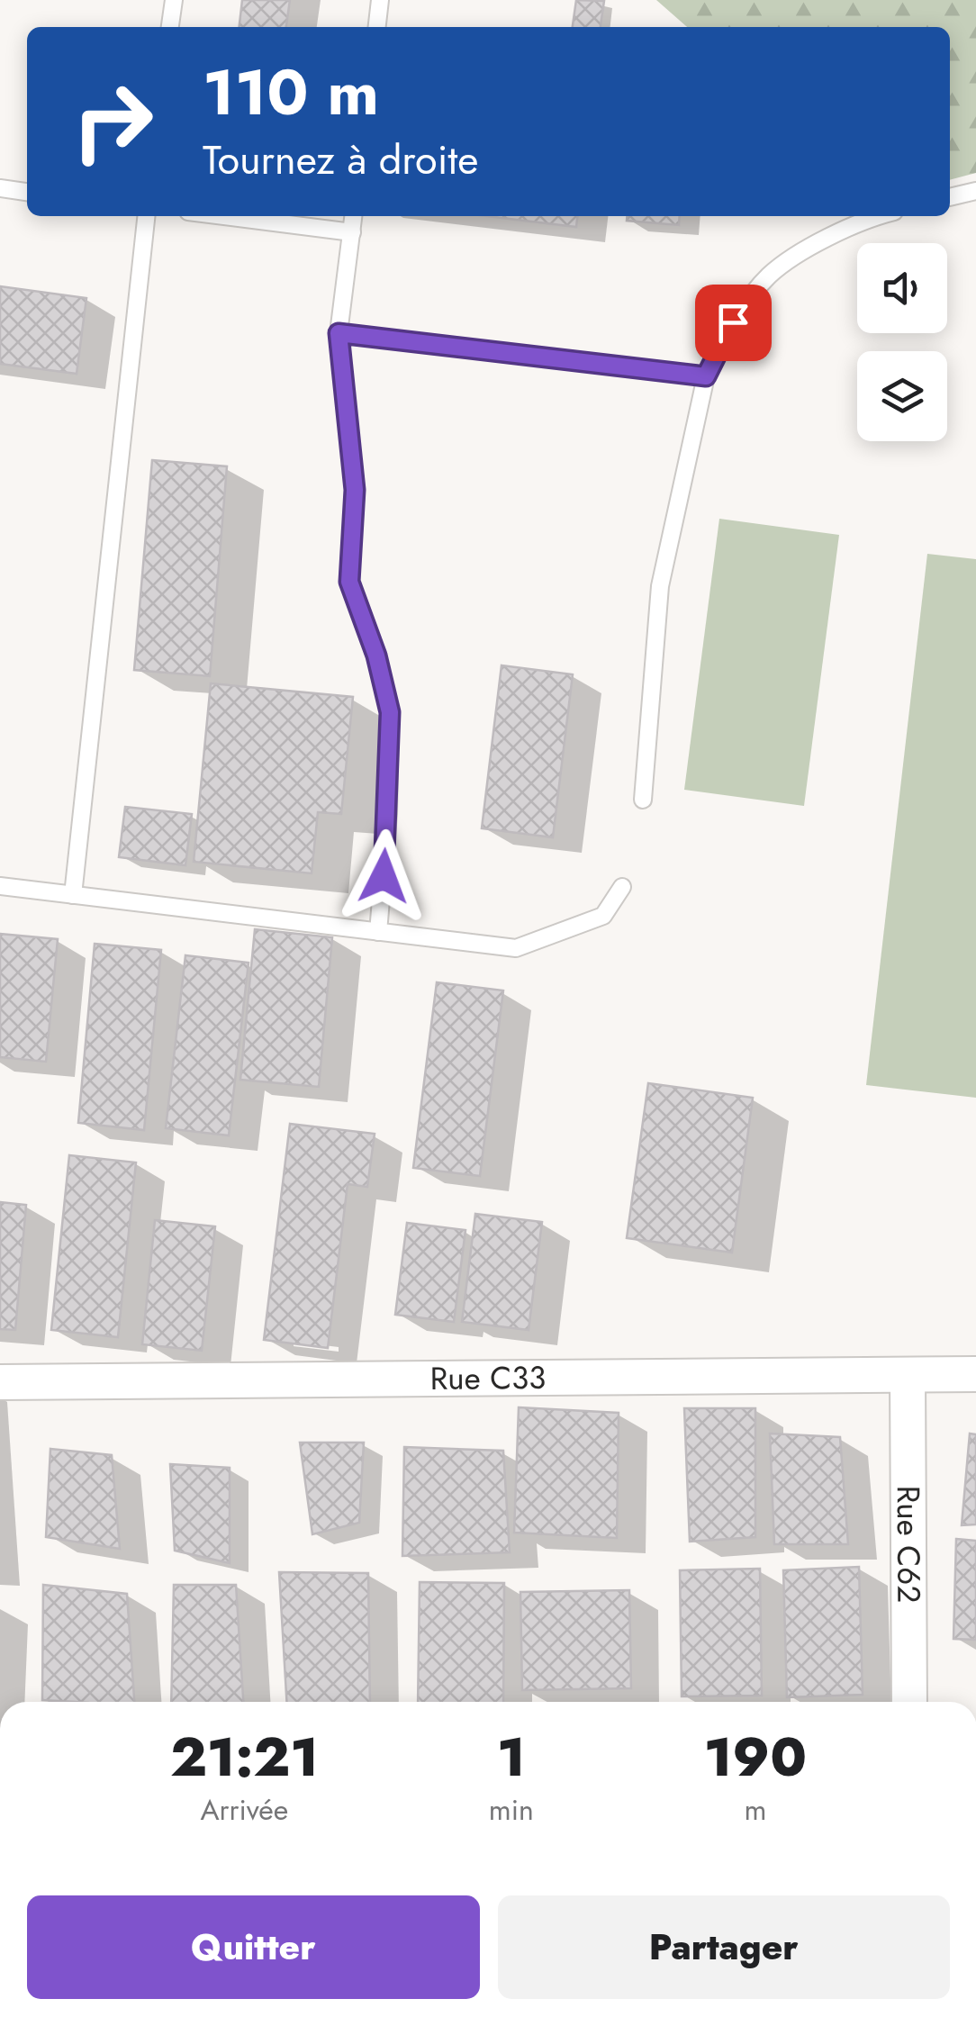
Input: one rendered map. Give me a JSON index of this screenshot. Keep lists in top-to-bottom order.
{
  "streets": {
    "street": ["Rue C33", "Rue C62"]
  },
  "crossings": [
    ["Rue C33", "Rue C62"]
  ],
  "page": {
    "turn": ["110 m", "Tournez à droite"],
    "eta": [
      "21:21",
      "Arrivée",
      "1",
      "min",
      "190",
      "m"
    ],
    "buttons": ["Quitter", "Partager"]
  }
}
